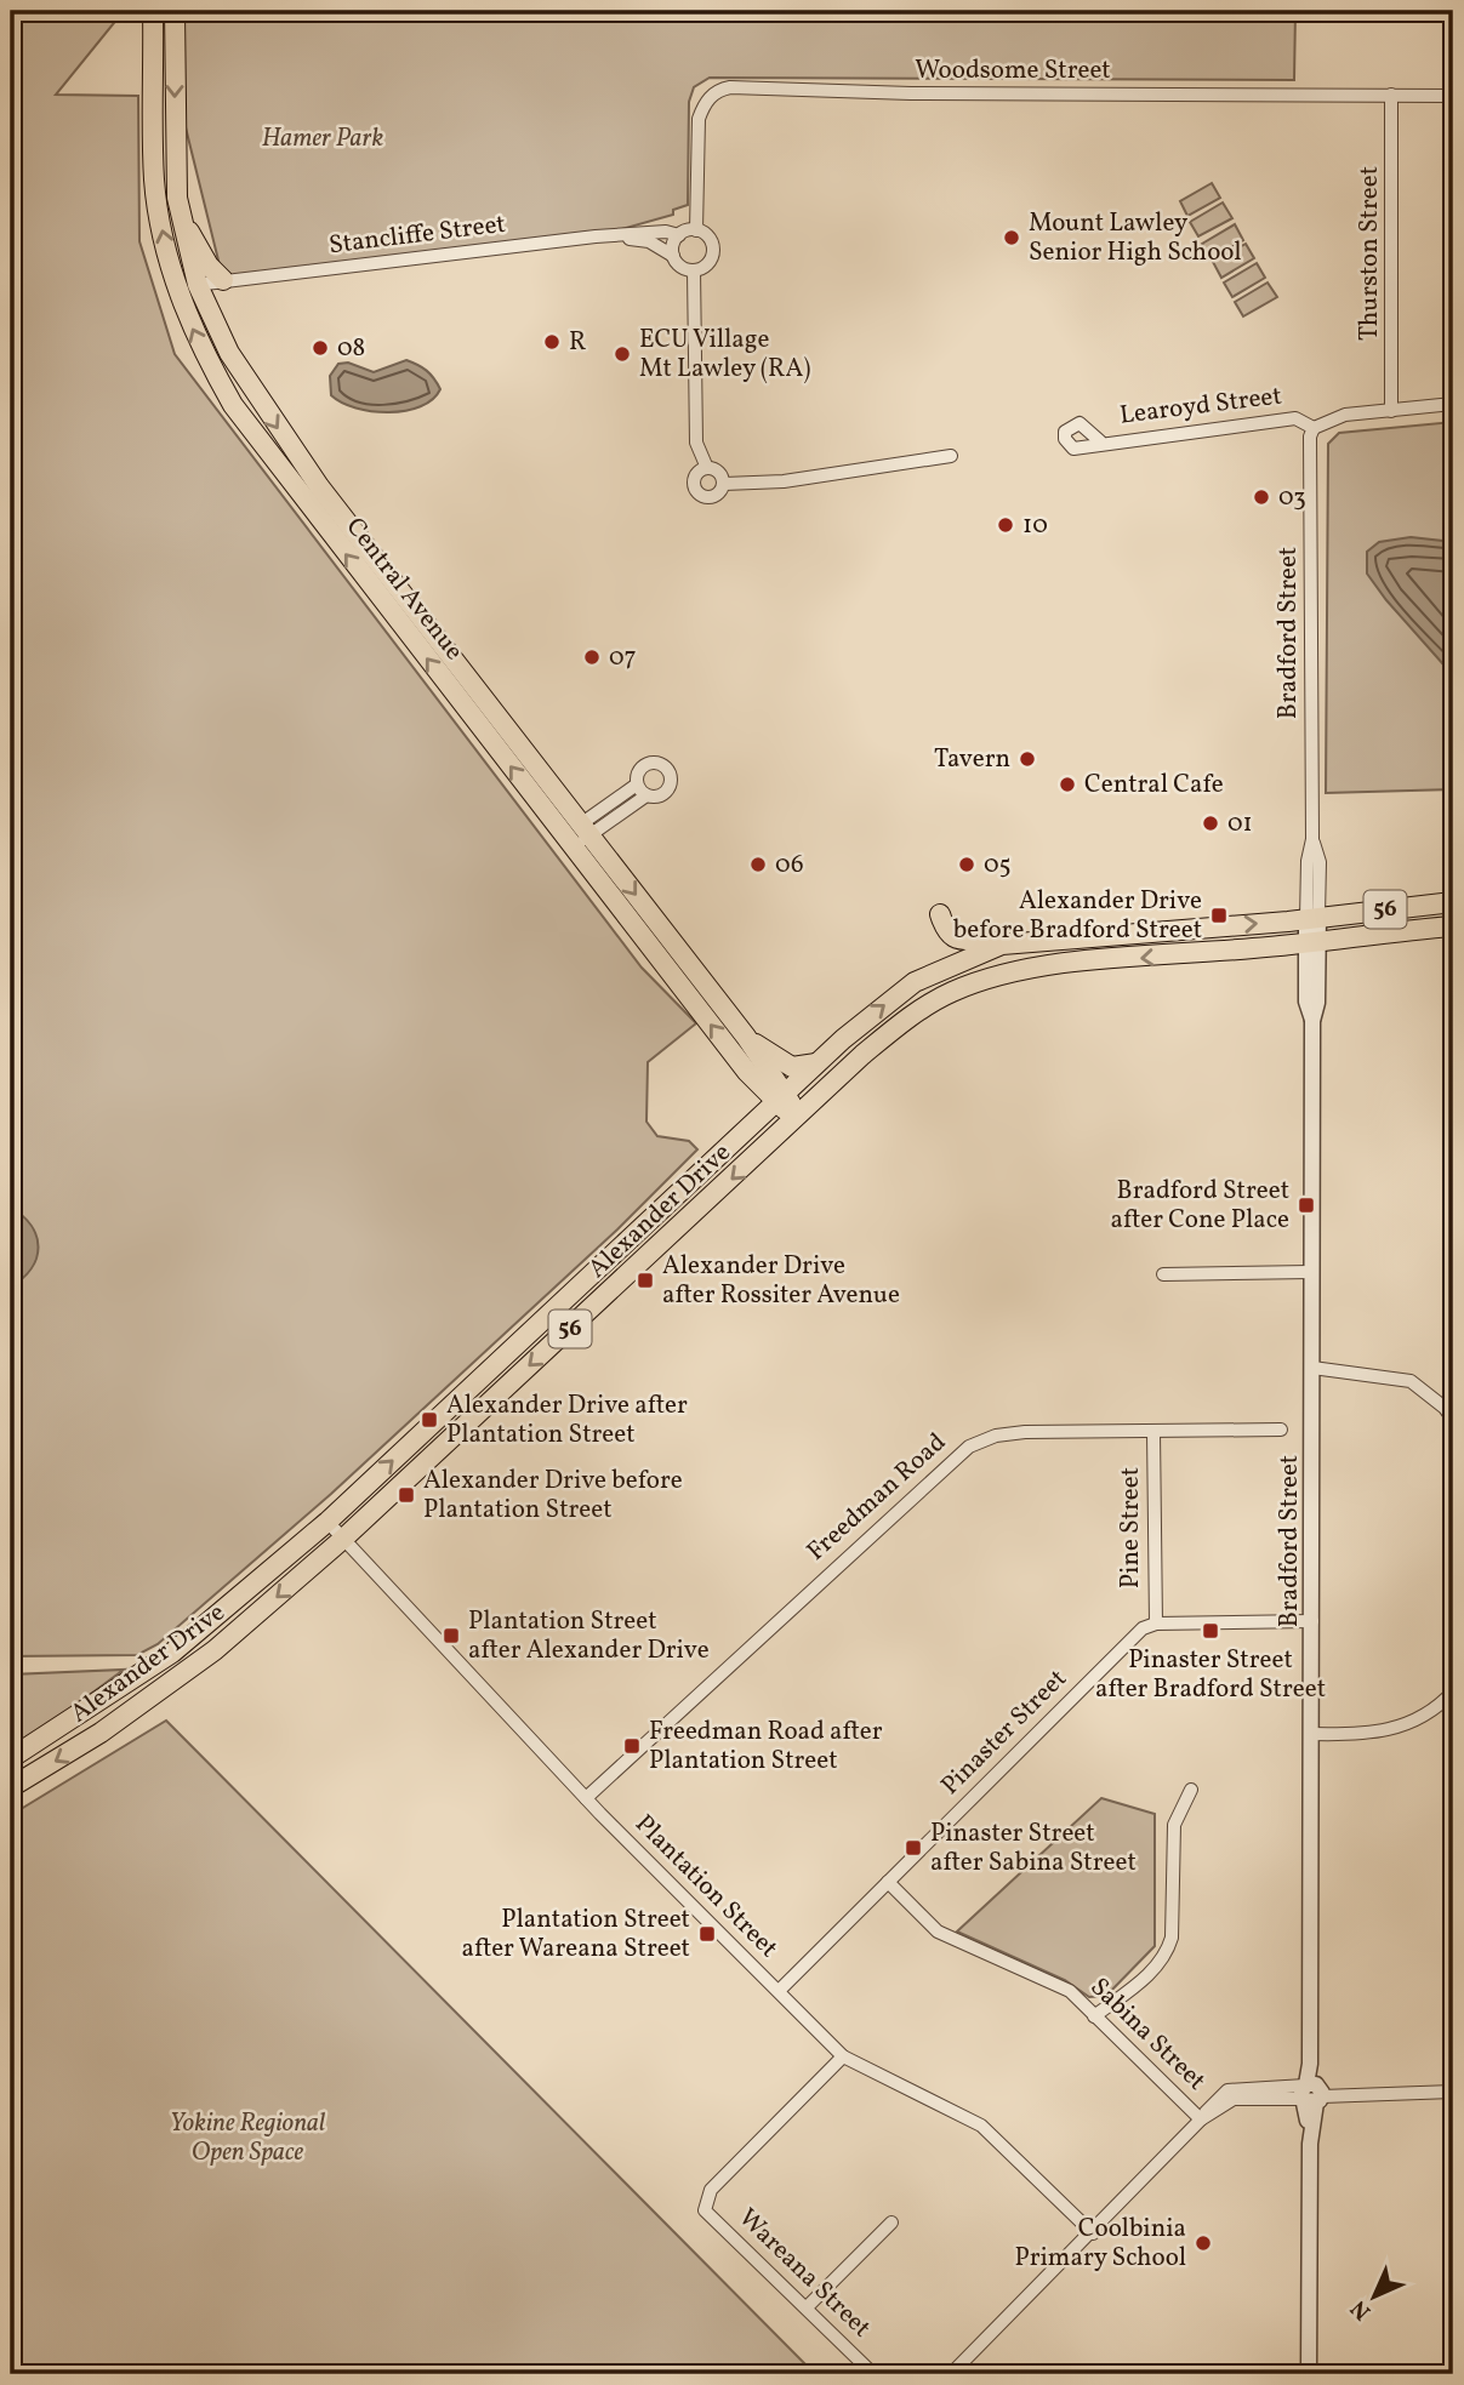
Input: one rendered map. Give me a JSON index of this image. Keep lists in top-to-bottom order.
{
  "streets": {
    "main road": ["Central Avenue", "56", "Alexander Drive"],
    "street": [
      "Woodsome Street",
      "Stancliffe Street",
      "Thurston Street",
      "Learoyd Street",
      "Bradford Street",
      "Freedman Road",
      "Pine Street",
      "Pinaster Street",
      "Plantation Street",
      "Sabina Street",
      "Wareana Street"
    ]
  },
  "crossings": [
    ["Woodsome Street", "Stancliffe Street"],
    ["Woodsome Street", "Thurston Street"],
    ["Stancliffe Street", "Central Avenue"],
    ["Thurston Street", "Learoyd Street"],
    ["Learoyd Street", "Bradford Street"],
    ["Central Avenue", "Alexander Drive"],
    ["Bradford Street", "Alexander Drive"],
    ["Alexander Drive", "Plantation Street"],
    ["Freedman Road", "Pine Street"],
    ["Freedman Road", "Plantation Street"],
    ["Pine Street", "Pinaster Street"],
    ["Pinaster Street", "Plantation Street"],
    ["Pinaster Street", "Sabina Street"],
    ["Plantation Street", "Wareana Street"]
  ],
  "parks": ["Hamer Park", "Yokine Regional Open Space"],
  "places": {
    "other": [
      "Mount Lawley Senior High School",
      "R",
      "08",
      "ECU Village Mt Lawley (RA)",
      "03",
      "10",
      "07",
      "Tavern",
      "Central Cafe",
      "01",
      "06",
      "05",
      "Coolbinia Primary School"
    ],
    "transit": [
      "Alexander Drive before Bradford Street",
      "Bradford Street after Cone Place",
      "Alexander Drive after Rossiter Avenue",
      "Alexander Drive after Plantation Street",
      "Alexander Drive before Plantation Street",
      "Pinaster Street after Bradford Street",
      "Plantation Street after Alexander Drive",
      "Freedman Road after Plantation Street",
      "Pinaster Street after Sabina Street",
      "Plantation Street after Wareana Street"
    ]
  },
  "north": "bottom left"
}
